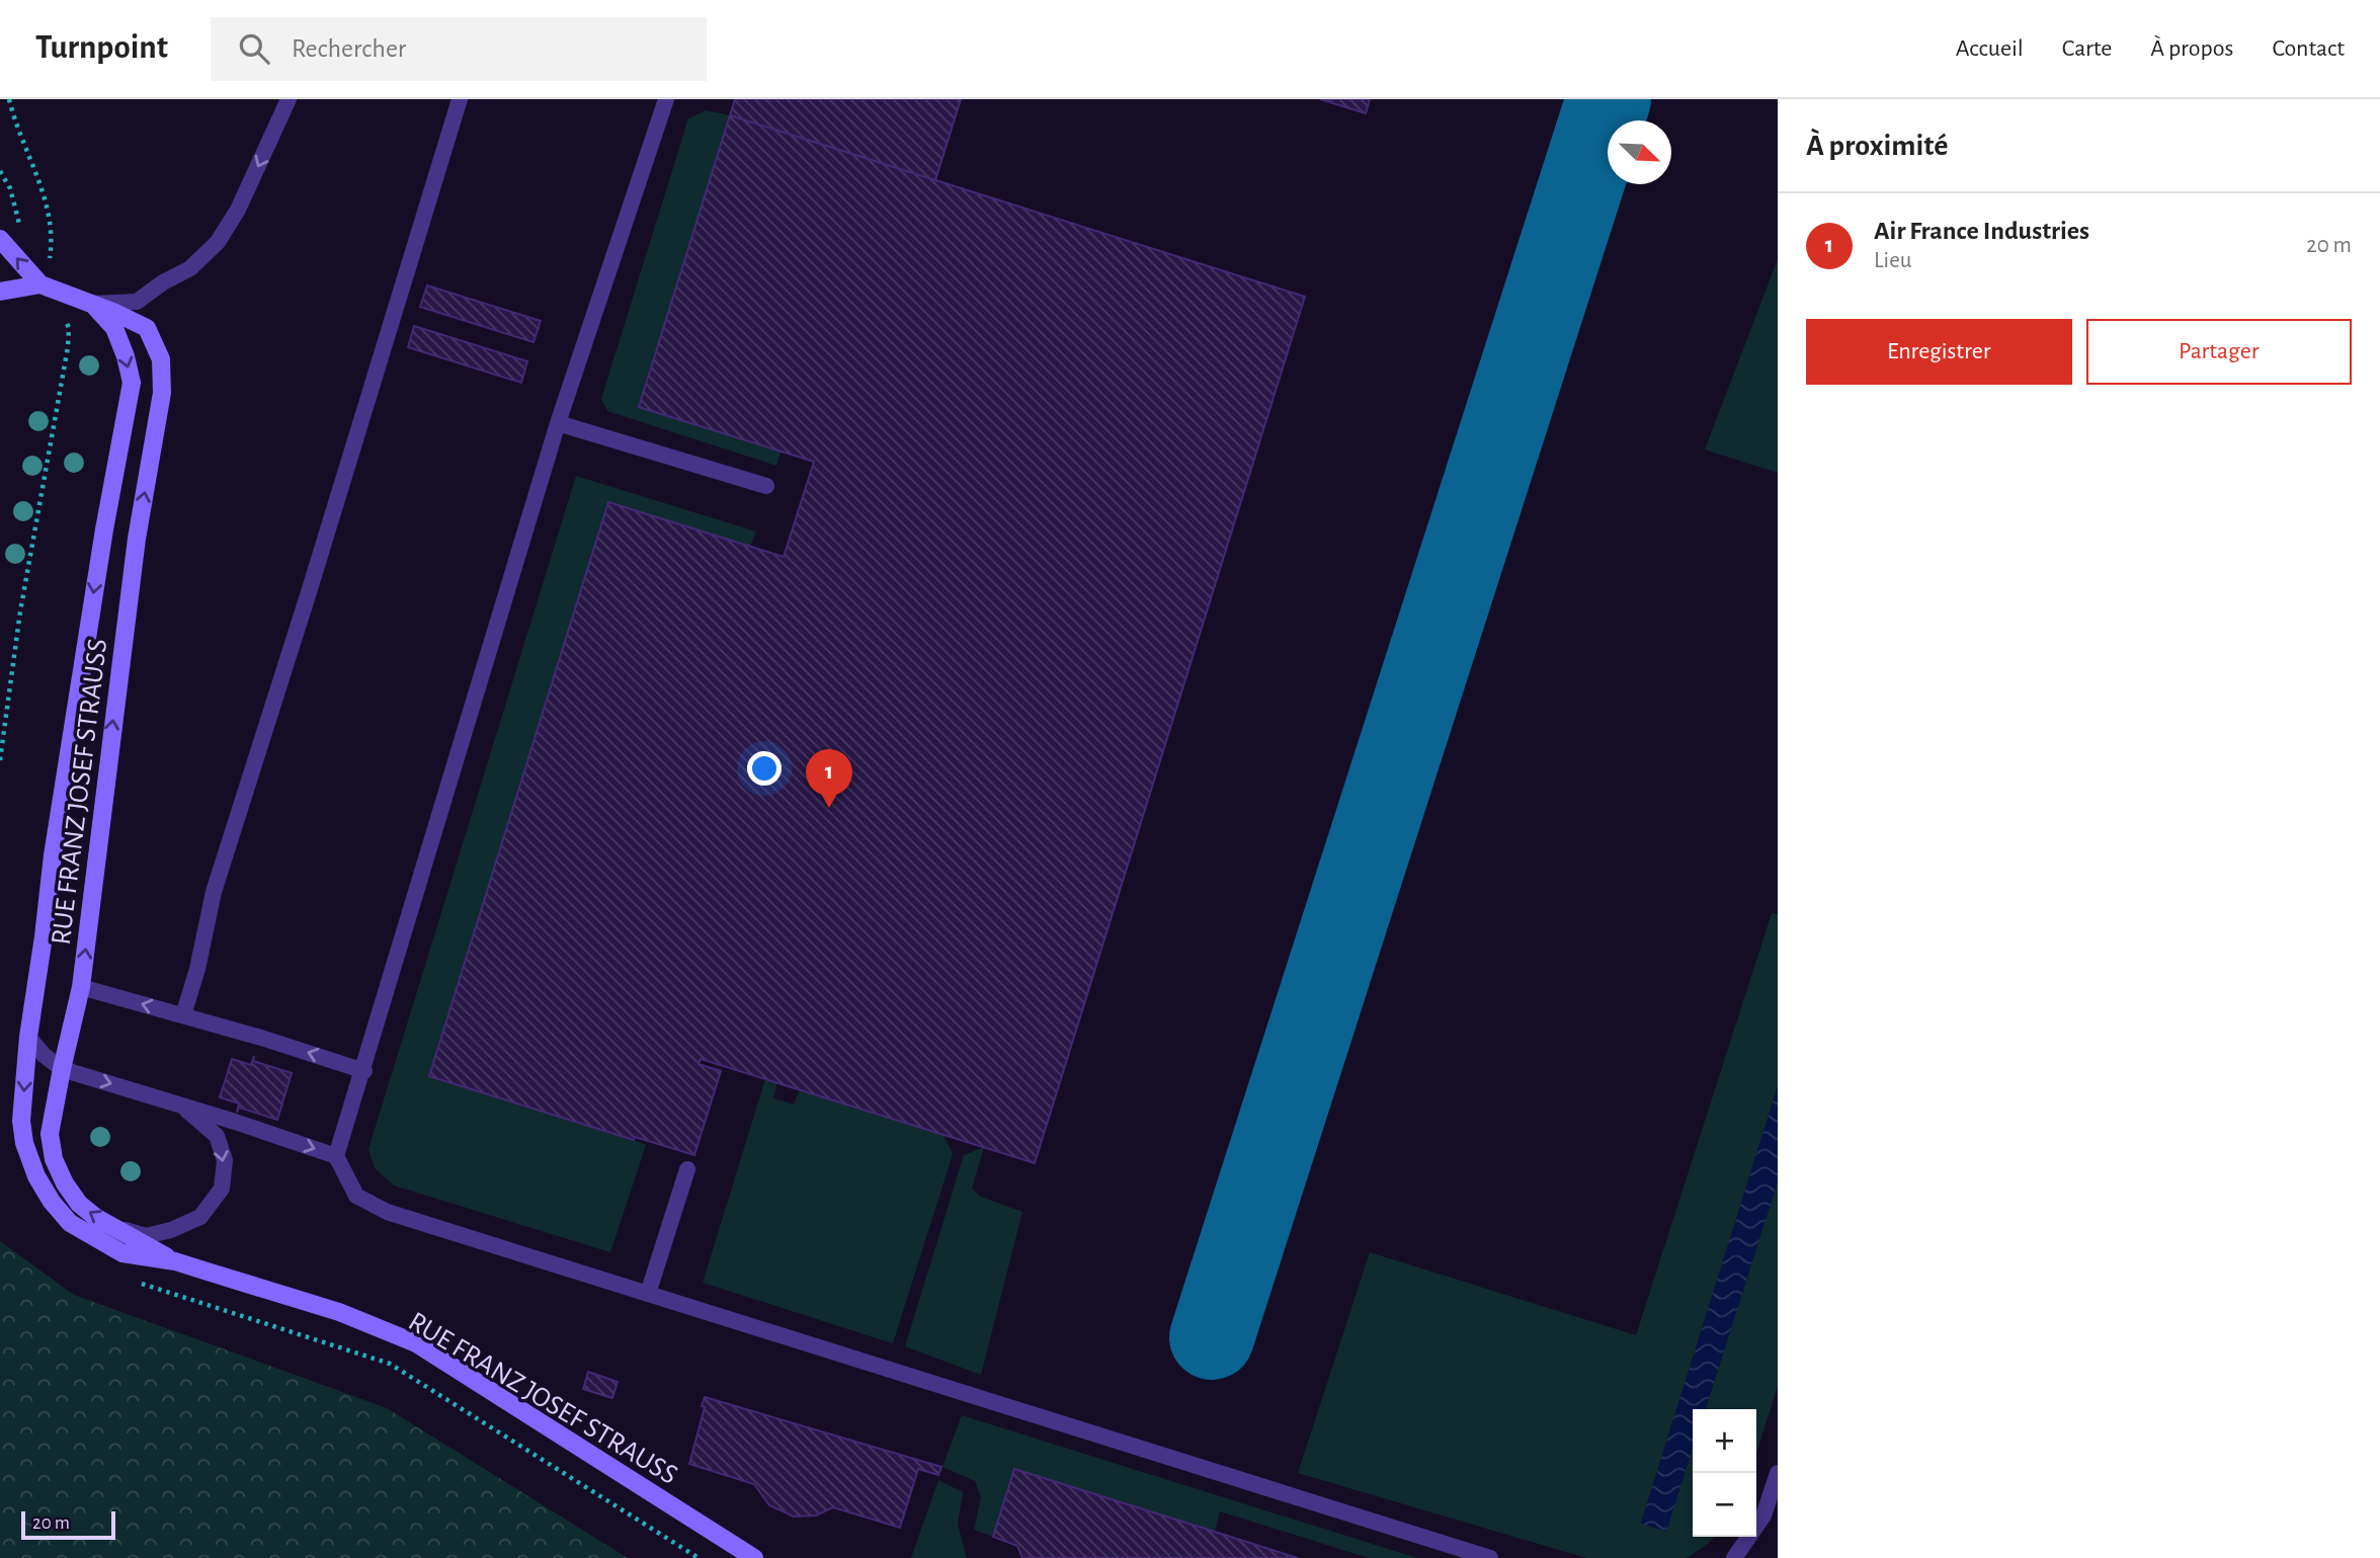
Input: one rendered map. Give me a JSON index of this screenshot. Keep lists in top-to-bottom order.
{
  "streets": {
    "street": ["RUE FRANZ JOSEF STRAUSS"]
  },
  "scale_bar": "20 m",
  "north": "bottom right",
  "page": {
    "header": "Turnpoint",
    "search": "Rechercher",
    "nav": [
      "Accueil",
      "Carte",
      "À propos",
      "Contact"
    ],
    "heading": "À proximité",
    "list": [
      {
        "mark": "1",
        "name": "Air France Industries",
        "note": "Lieu",
        "value": "20 m"
      }
    ],
    "buttons": ["Enregistrer", "Partager"],
    "pins": "1",
    "map_buttons": ["+", "−"],
    "scale": "20 m"
  }
}
